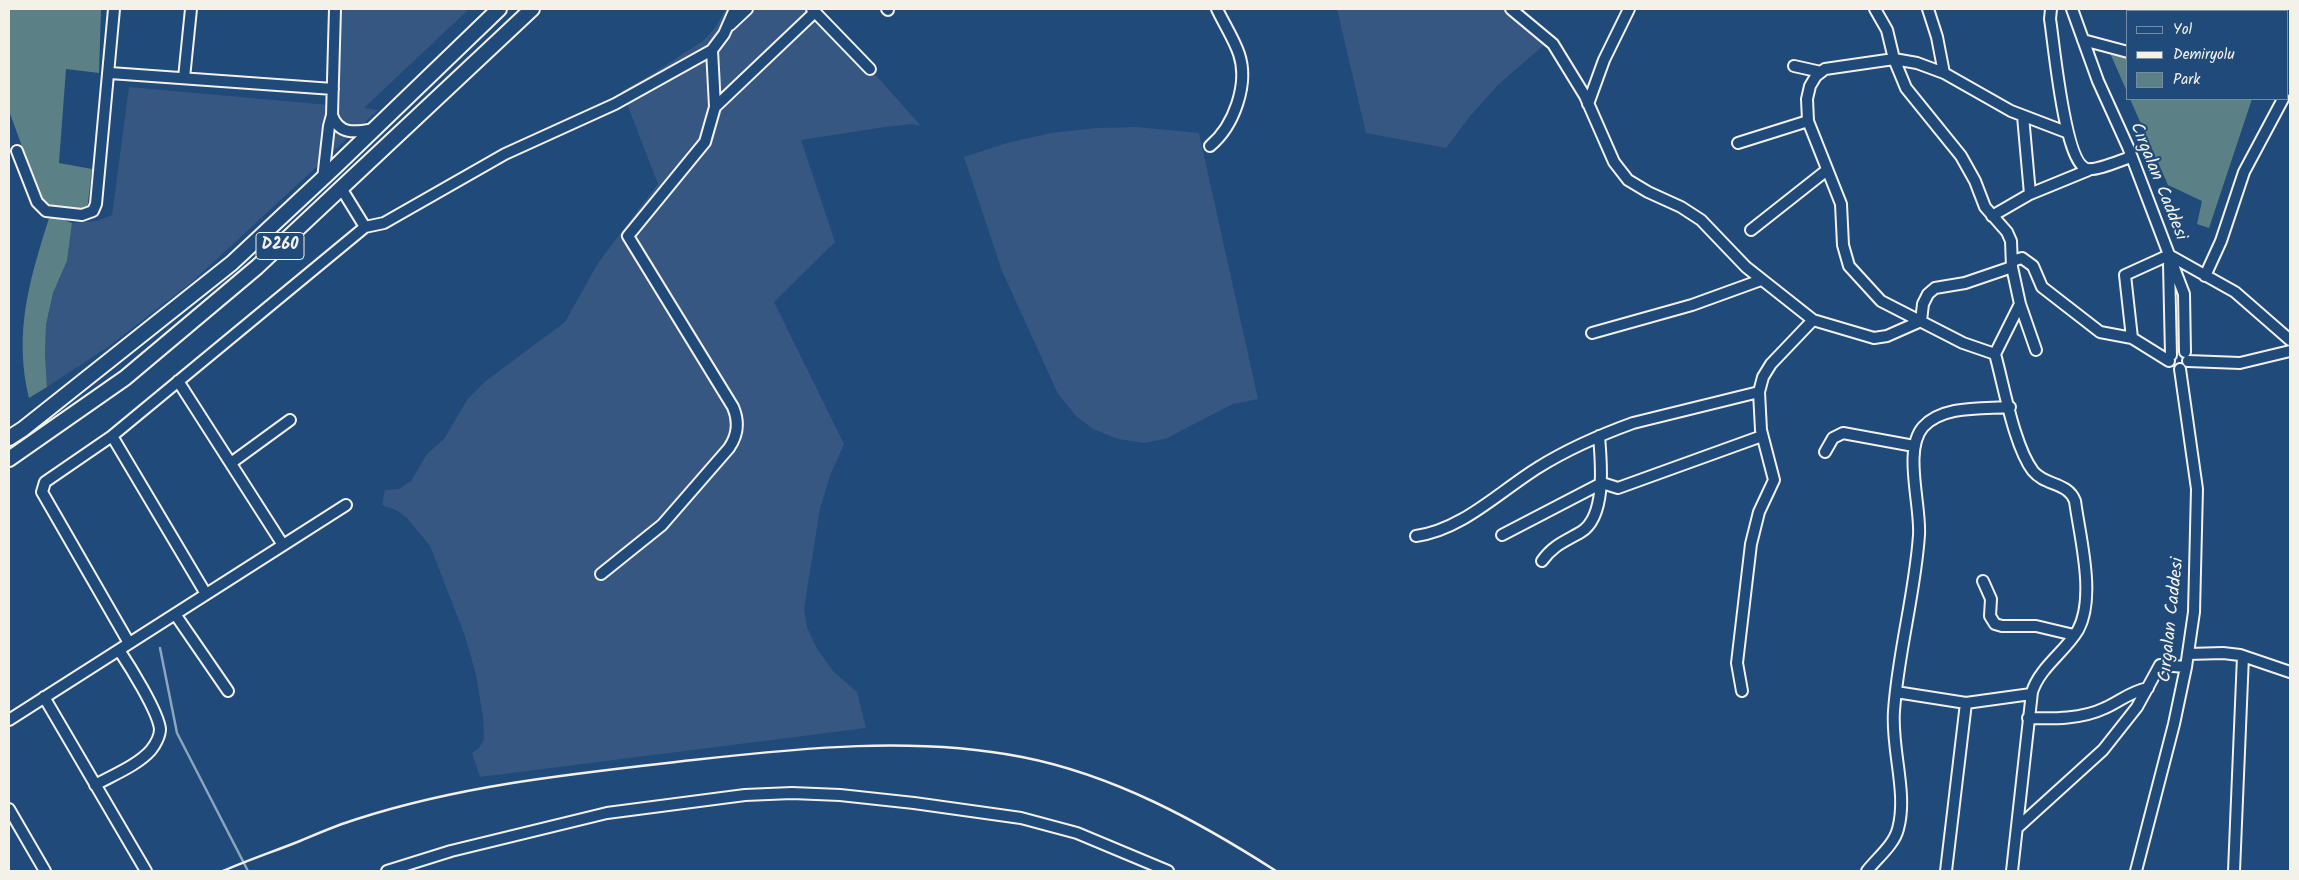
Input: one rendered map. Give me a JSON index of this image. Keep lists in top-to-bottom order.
{
  "streets": {
    "highway": ["D260"],
    "street": ["Cırgalan Caddesi"]
  },
  "legend": ["Yol", "Demiryolu", "Park"]
}
